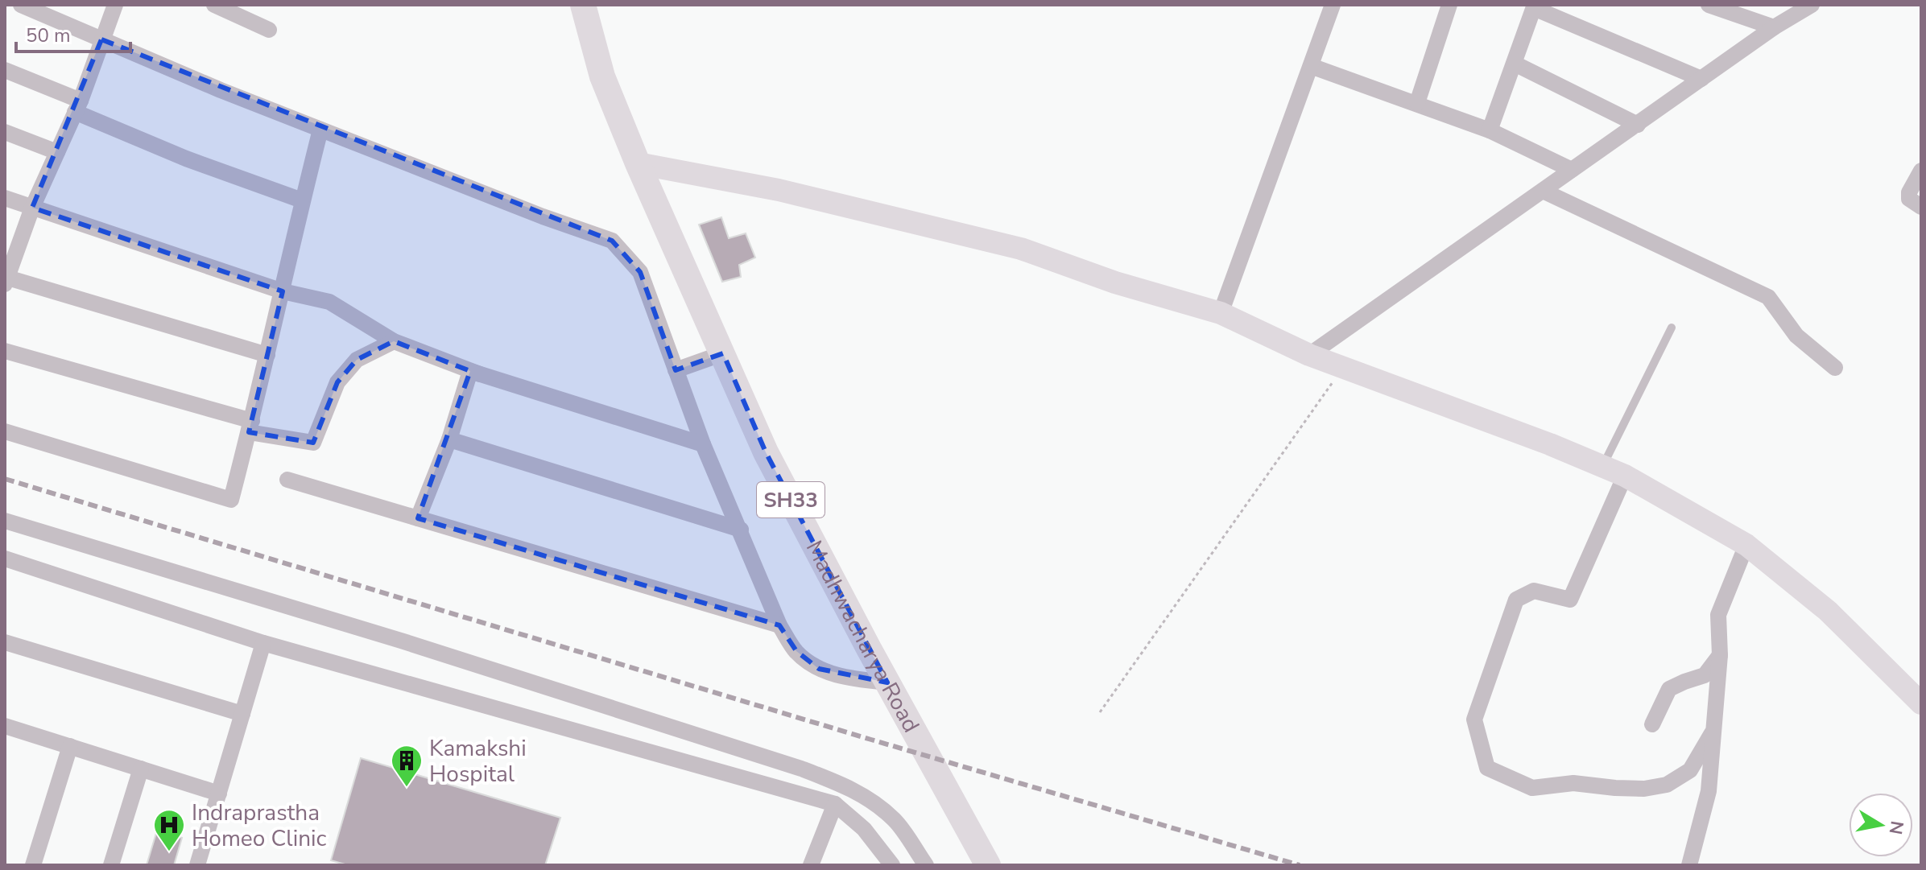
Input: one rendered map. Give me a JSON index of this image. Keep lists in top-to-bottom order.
{
  "streets": {
    "main road": ["SH33", "Madhwacharya Road"]
  },
  "places": {
    "building": ["Kamakshi Hospital"],
    "hospital": ["Indraprastha Homeo Clinic"]
  },
  "scale_bar": "50 m",
  "north": "right"
}
